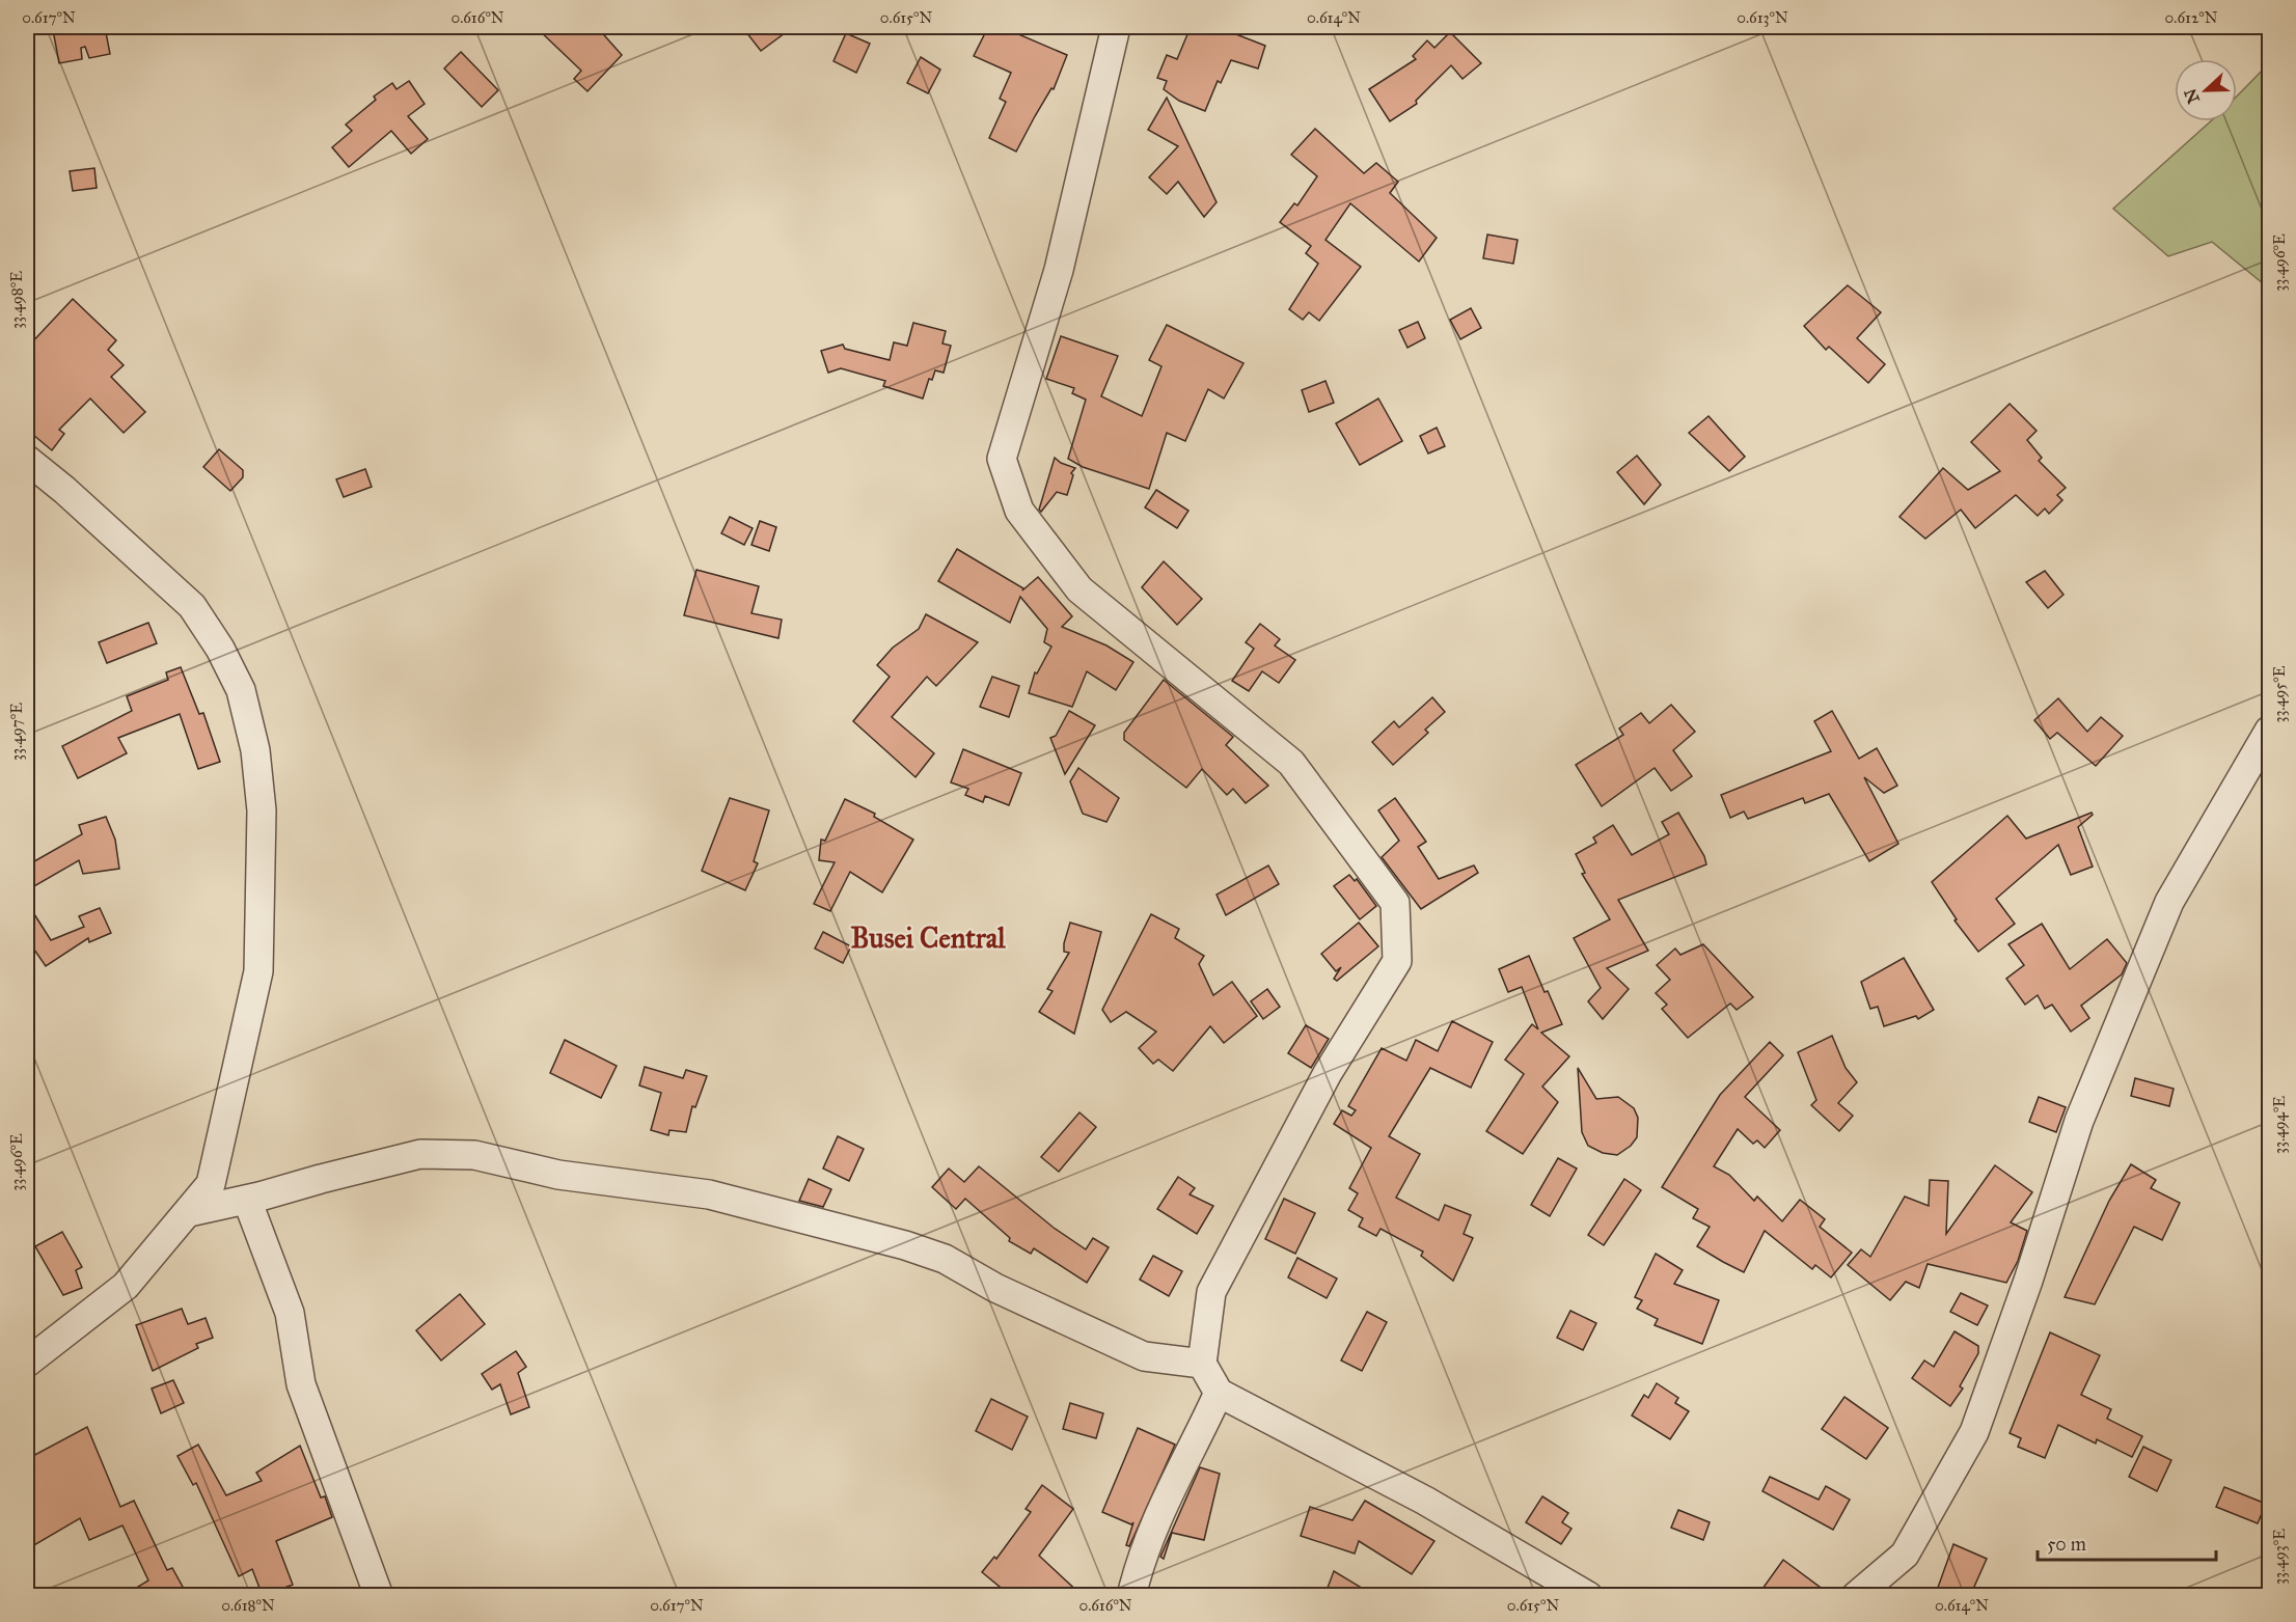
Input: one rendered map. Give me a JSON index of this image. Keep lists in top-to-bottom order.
{
  "districts": ["Busei Central"],
  "scale_bar": "50 m",
  "north": "left",
  "coordinates": [
    "0.617°N",
    "0.616°N",
    "0.615°N",
    "0.614°N",
    "0.613°N",
    "0.612°N",
    "33.496°E",
    "33.498°E",
    "33.495°E",
    "33.497°E",
    "33.494°E",
    "33.493°E",
    "0.618°N"
  ]
}
